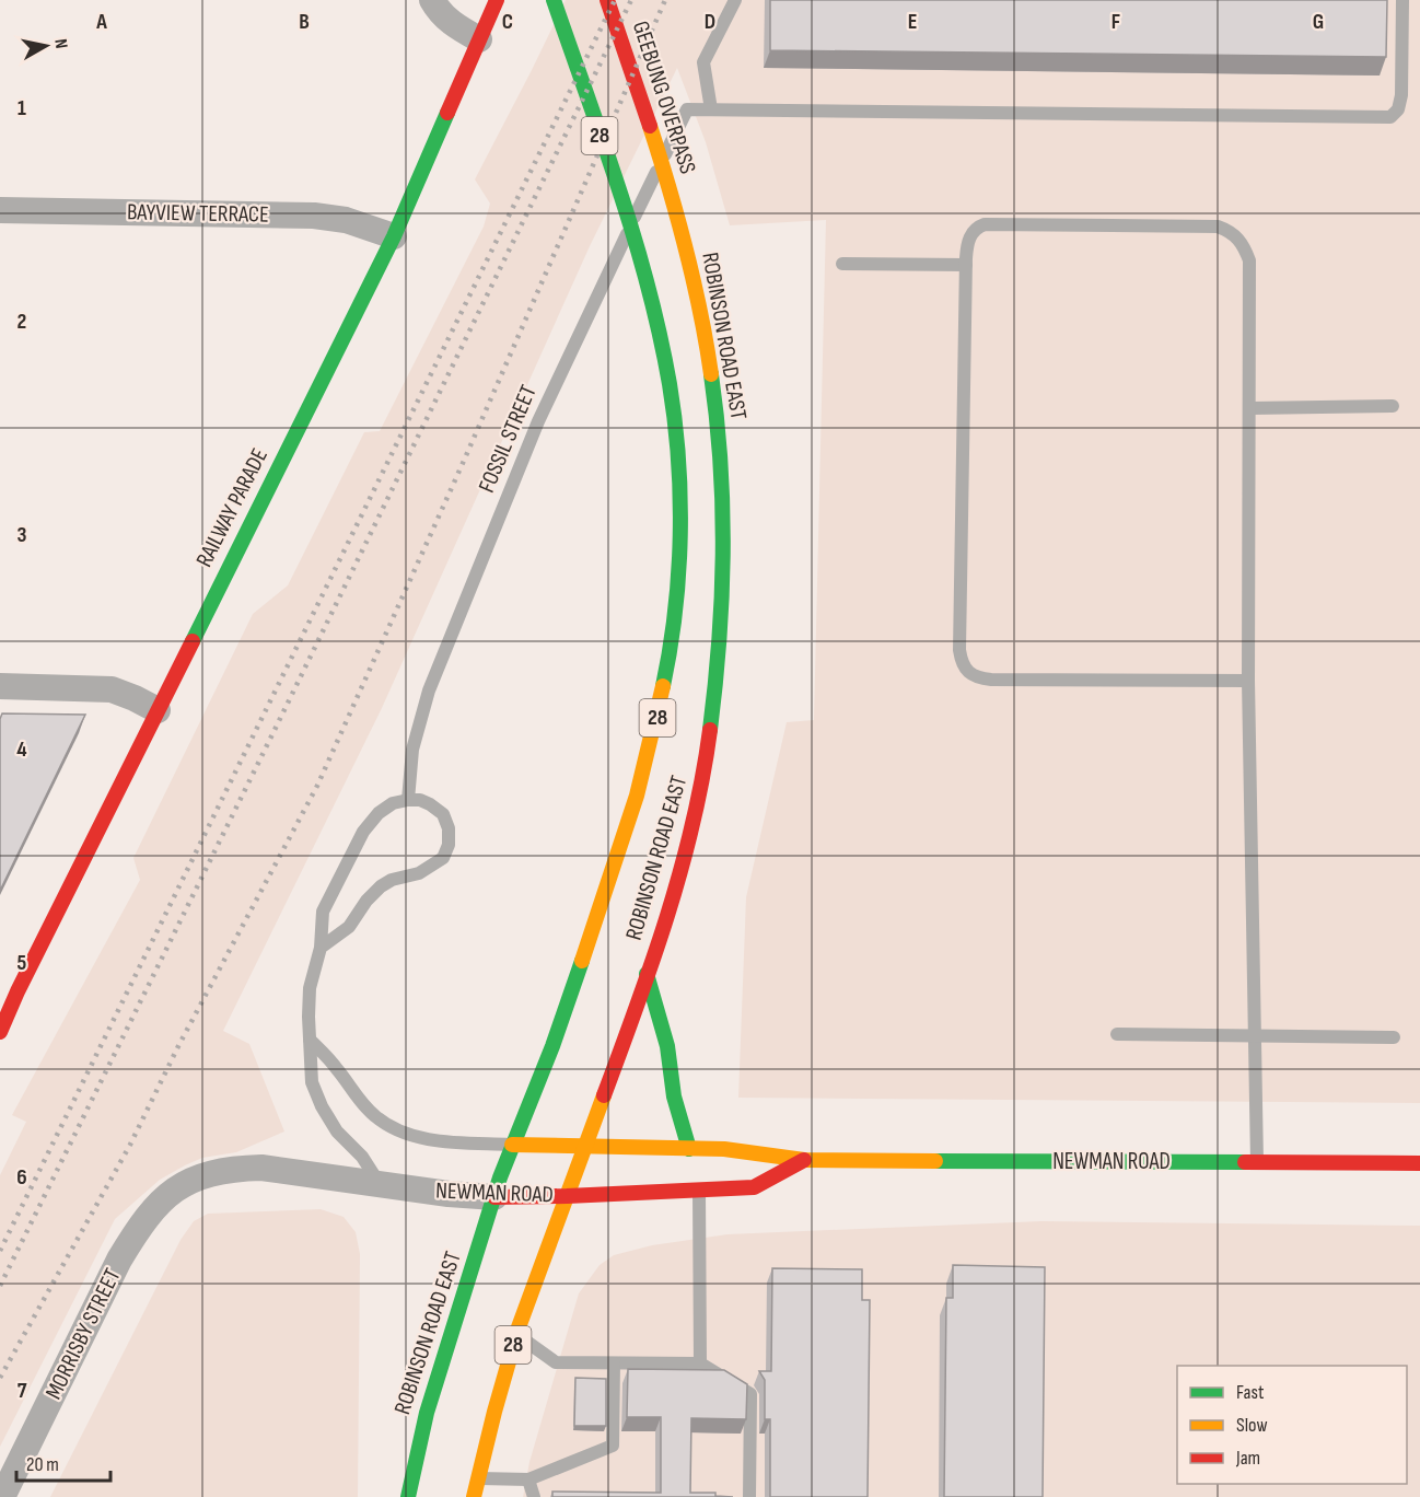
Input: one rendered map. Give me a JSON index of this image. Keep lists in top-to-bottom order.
{
  "streets": {
    "main road": [
      "GEEBUNG OVERPASS",
      "28",
      "ROBINSON ROAD EAST",
      "RAILWAY PARADE",
      "NEWMAN ROAD"
    ],
    "street": ["BAYVIEW TERRACE", "MORRISBY STREET"],
    "lane": ["FOSSIL STREET"]
  },
  "crossings": [
    ["GEEBUNG OVERPASS", "ROBINSON ROAD EAST"],
    ["BAYVIEW TERRACE", "RAILWAY PARADE"],
    ["ROBINSON ROAD EAST", "NEWMAN ROAD"],
    ["NEWMAN ROAD", "MORRISBY STREET"]
  ],
  "legend": ["Fast", "Slow", "Jam"],
  "scale_bar": "20 m",
  "north": "right",
  "grid": {
    "columns": [
      "A",
      "B",
      "C",
      "D",
      "E",
      "F",
      "G"
    ],
    "rows": [
      "1",
      "2",
      "3",
      "4",
      "5",
      "6",
      "7"
    ]
  }
}
